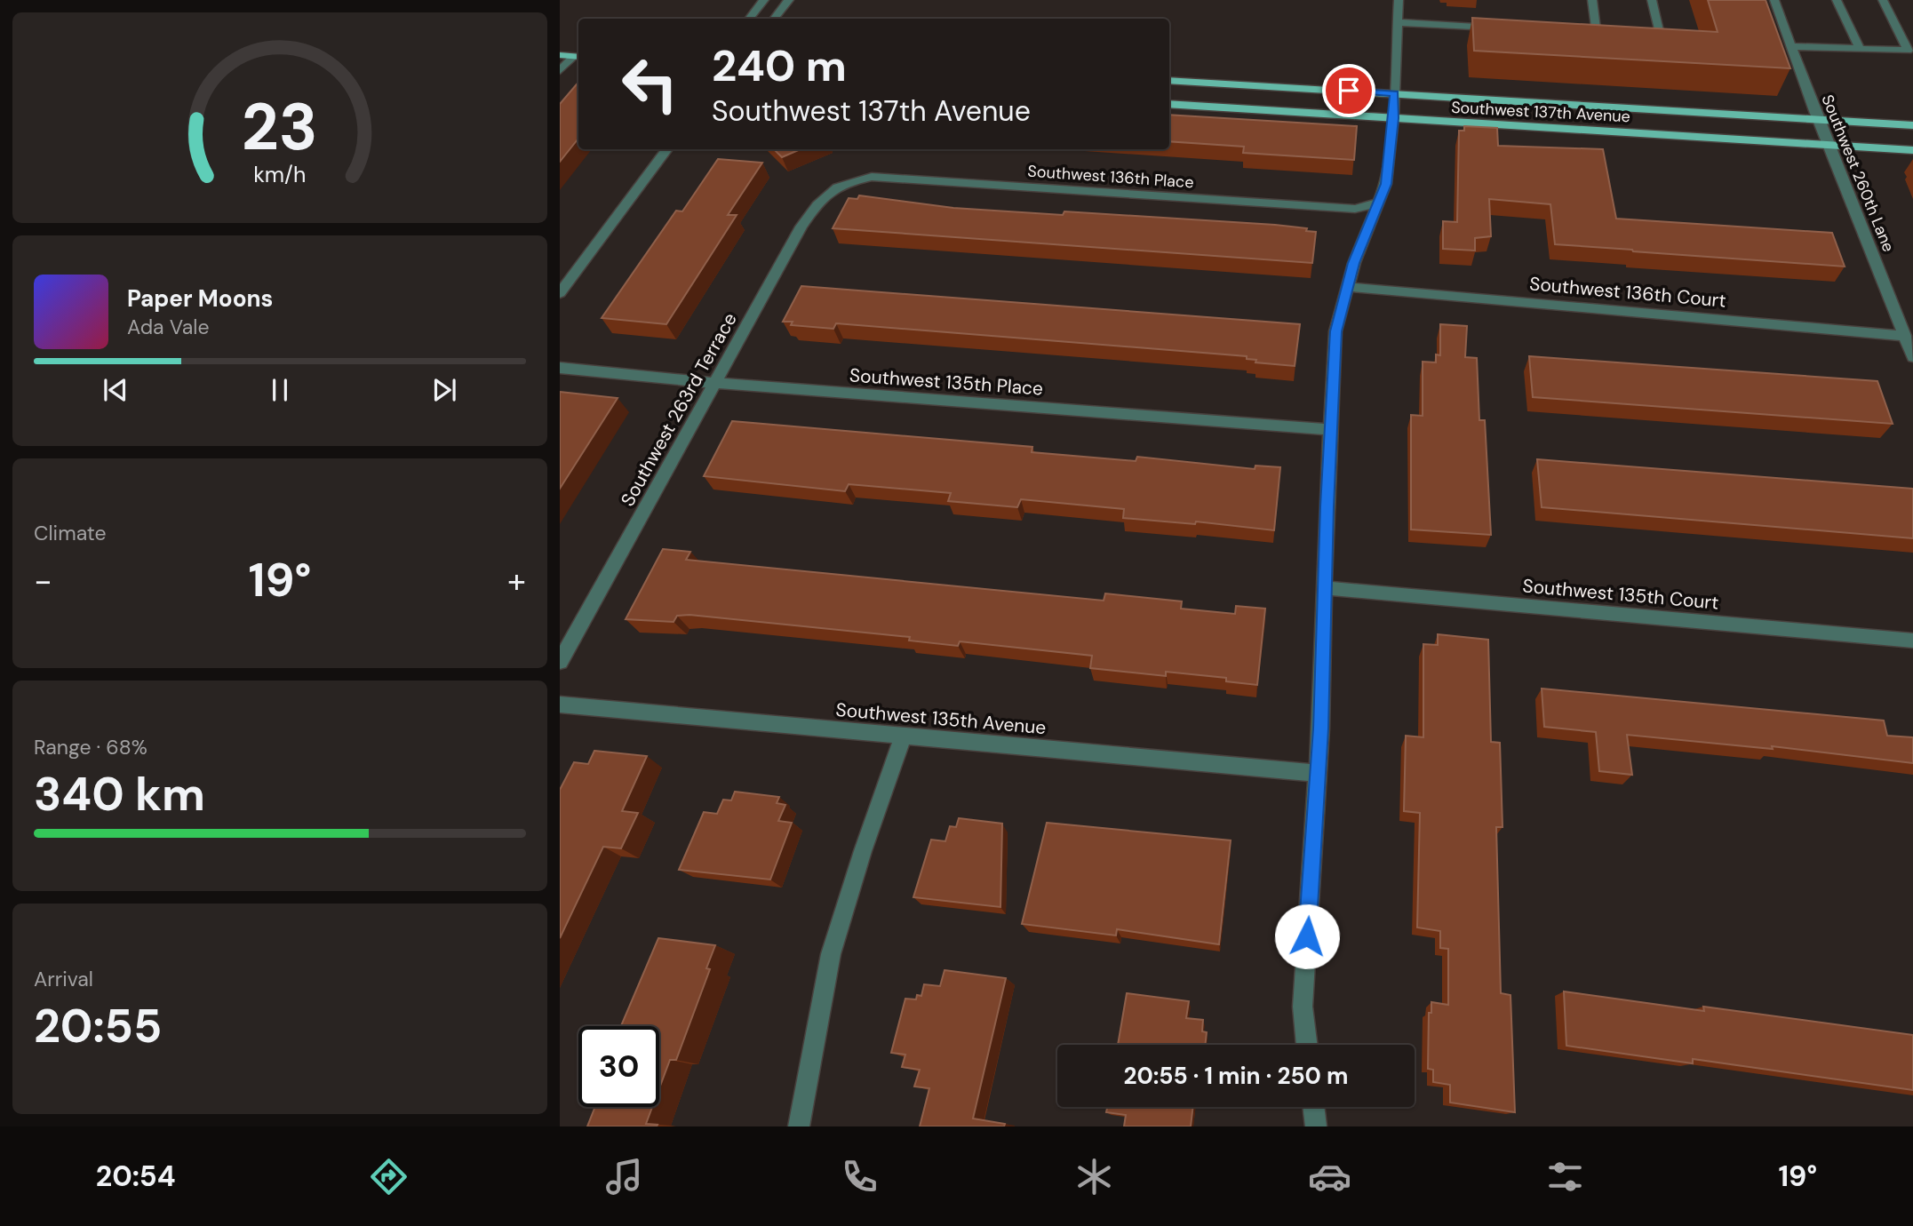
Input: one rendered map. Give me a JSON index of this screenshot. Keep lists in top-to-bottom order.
{
  "streets": {
    "main road": ["Southwest 137th Avenue"],
    "street": [
      "Southwest 260th Lane",
      "Southwest 136th Place",
      "Southwest 136th Court",
      "Southwest 135th Place",
      "Southwest 263rd Terrace",
      "Southwest 135th Court",
      "Southwest 135th Avenue"
    ]
  },
  "crossings": [
    ["Southwest 137th Avenue", "Southwest 260th Lane"],
    ["Southwest 260th Lane", "Southwest 136th Court"],
    ["Southwest 136th Place", "Southwest 263rd Terrace"],
    ["Southwest 135th Place", "Southwest 263rd Terrace"]
  ],
  "page": {
    "turn": ["240 m", "Southwest 137th Avenue"],
    "song": ["Paper Moons", "Ada Vale"],
    "tile": [
      "Climate",
      ["Range · 68%", "340 km"],
      ["Arrival", "20:55"]
    ],
    "heat": ["−", "19°", "+"],
    "limit": "30",
    "trip": "20:55 · 1 min · 250 m",
    "tabs": ["20:54", "19°"],
    "gauge": ["23", "km/h"]
  }
}
